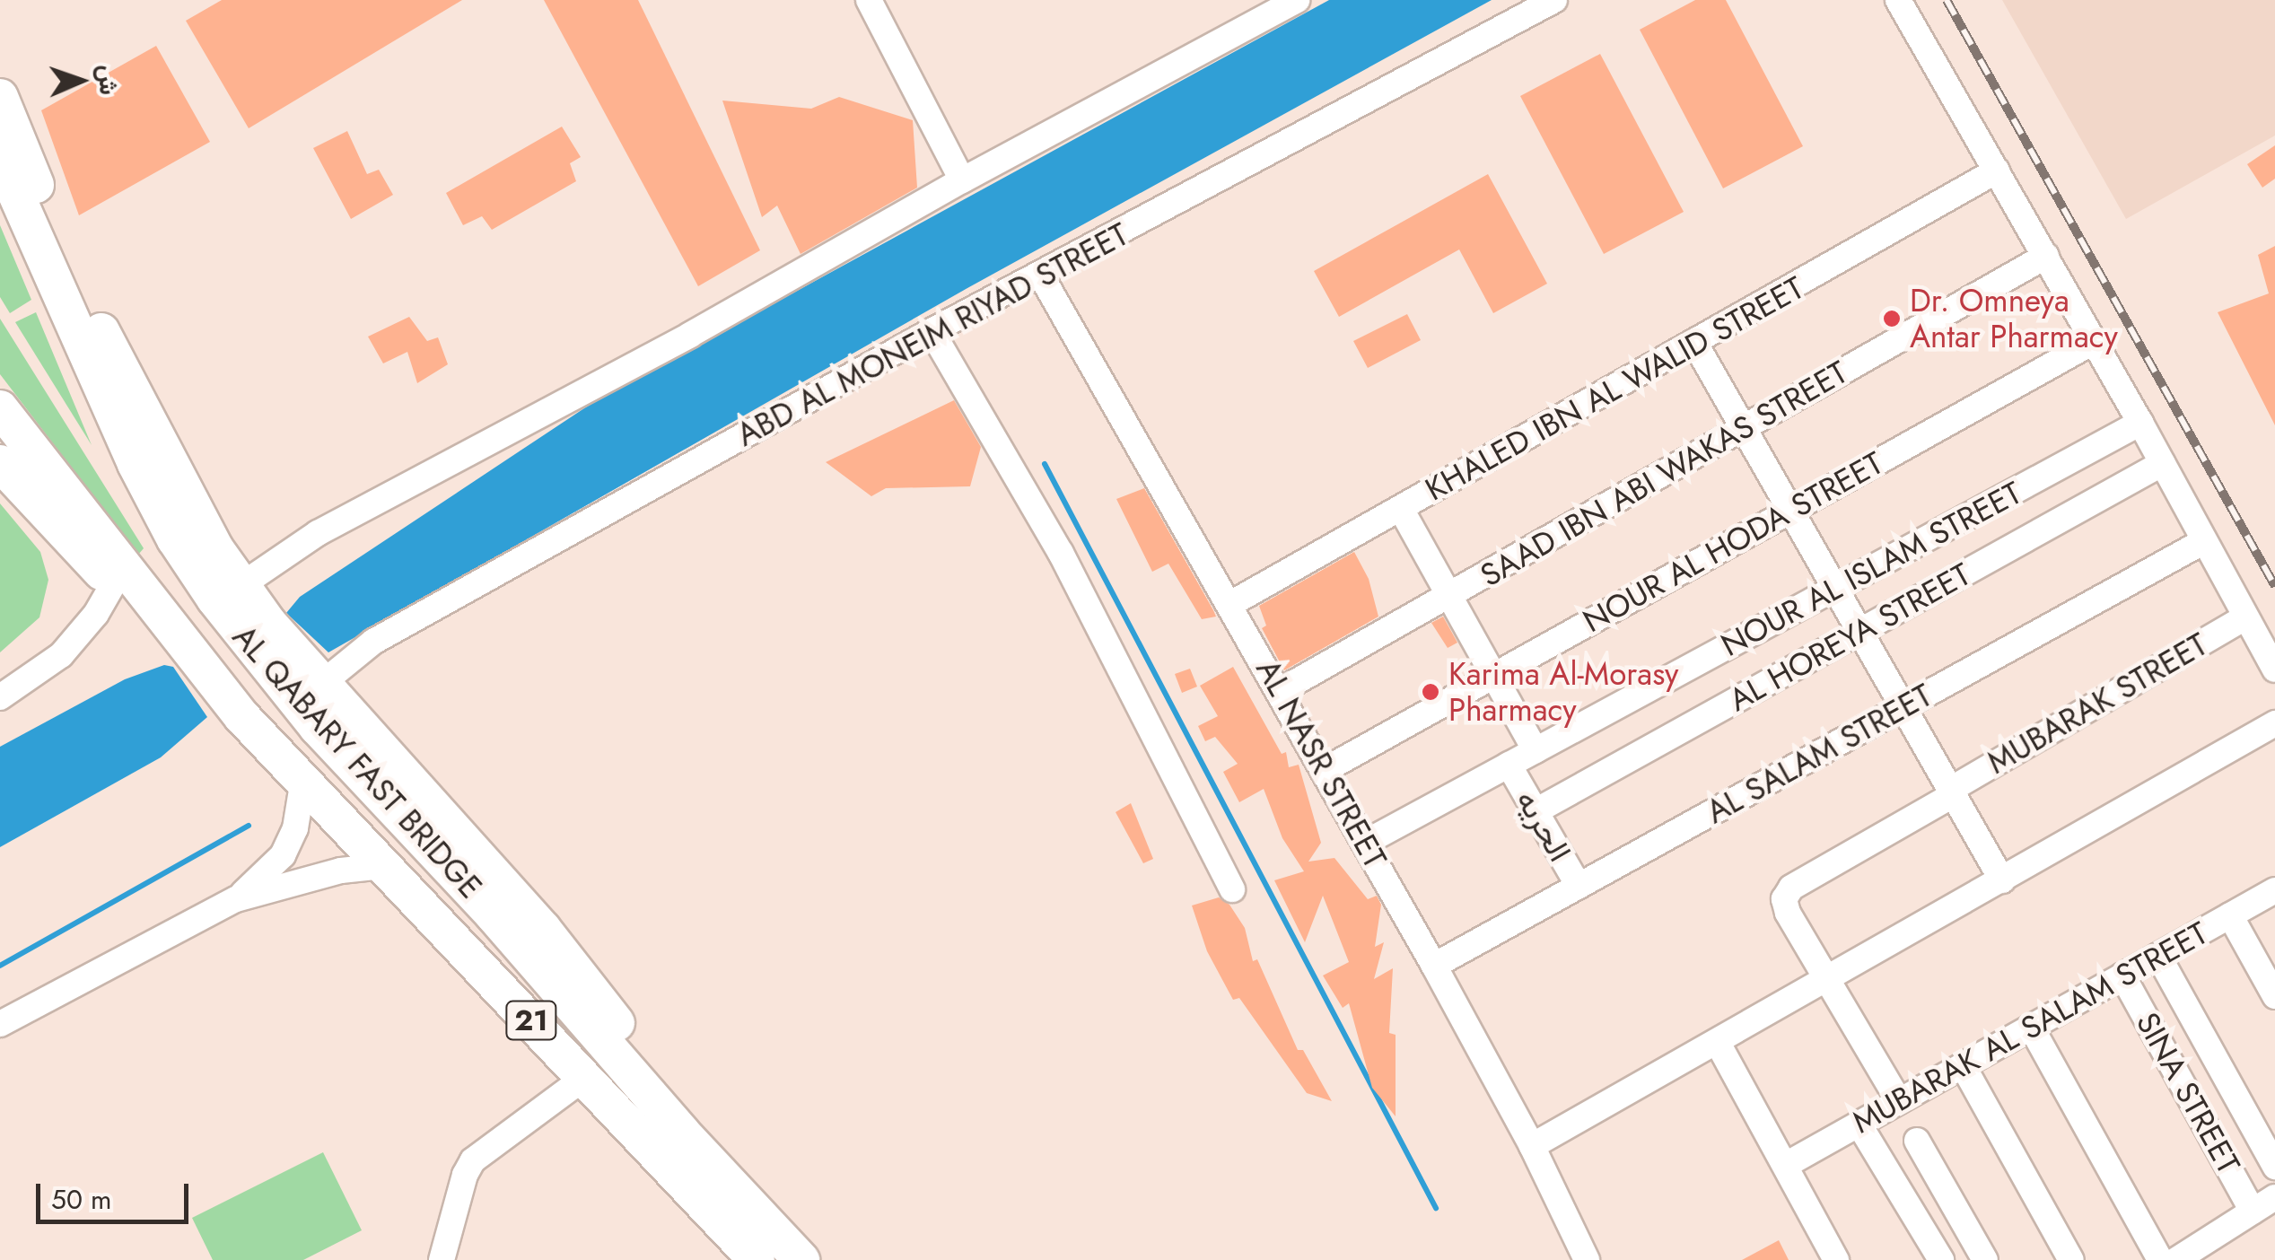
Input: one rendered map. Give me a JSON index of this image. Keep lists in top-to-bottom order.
{
  "streets": {
    "highway": ["AL QABARY FAST BRIDGE", "21"],
    "street": [
      "ABD AL MONEIM RIYAD STREET",
      "KHALED IBN AL WALID STREET",
      "SAAD IBN ABI WAKAS STREET",
      "NOUR AL HODA STREET",
      "NOUR AL ISLAM STREET",
      "AL HOREYA STREET",
      "MUBARAK STREET",
      "AL SALAM STREET",
      "AL NASR STREET",
      "الحريه",
      "MUBARAK AL SALAM STREET",
      "SINA STREET"
    ]
  },
  "crossings": [
    ["ABD AL MONEIM RIYAD STREET", "AL NASR STREET"],
    ["KHALED IBN AL WALID STREET", "AL NASR STREET"],
    ["SAAD IBN ABI WAKAS STREET", "AL NASR STREET"],
    ["NOUR AL HODA STREET", "AL NASR STREET"],
    ["NOUR AL ISLAM STREET", "AL NASR STREET"],
    ["NOUR AL ISLAM STREET", "الحريه"],
    ["AL HOREYA STREET", "الحريه"],
    ["AL SALAM STREET", "AL NASR STREET"],
    ["AL SALAM STREET", "الحريه"],
    ["AL QABARY FAST BRIDGE", "21"],
    ["MUBARAK AL SALAM STREET", "SINA STREET"]
  ],
  "places": ["Dr. Omneya Antar Pharmacy", "Karima Al-Morasy Pharmacy"],
  "scale_bar": "50 m",
  "north": "right"
}
